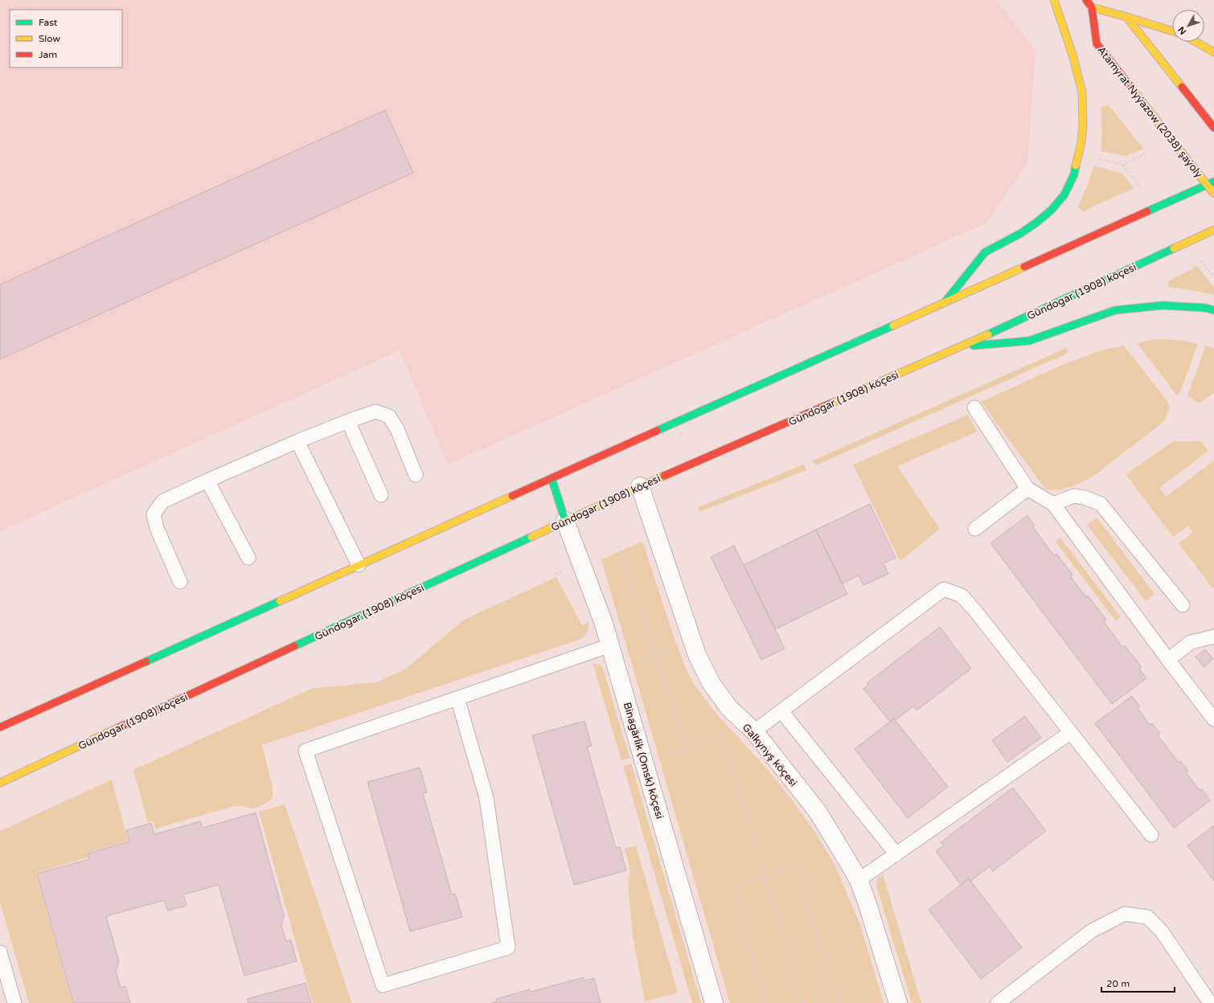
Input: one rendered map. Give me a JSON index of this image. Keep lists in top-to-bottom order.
{
  "streets": {
    "main road": ["Atamyrat Nyýazow (2038) şaýoly", "Gündogar (1908) köçesi"],
    "street": ["Galkynyş köçesi", "Binagärlik (Omsk) köçesi"]
  },
  "crossings": [
    ["Gündogar (1908) köçesi", "Galkynyş köçesi"],
    ["Gündogar (1908) köçesi", "Binagärlik (Omsk) köçesi"]
  ],
  "legend": ["Fast", "Slow", "Jam"],
  "scale_bar": "20 m",
  "north": "bottom left"
}
